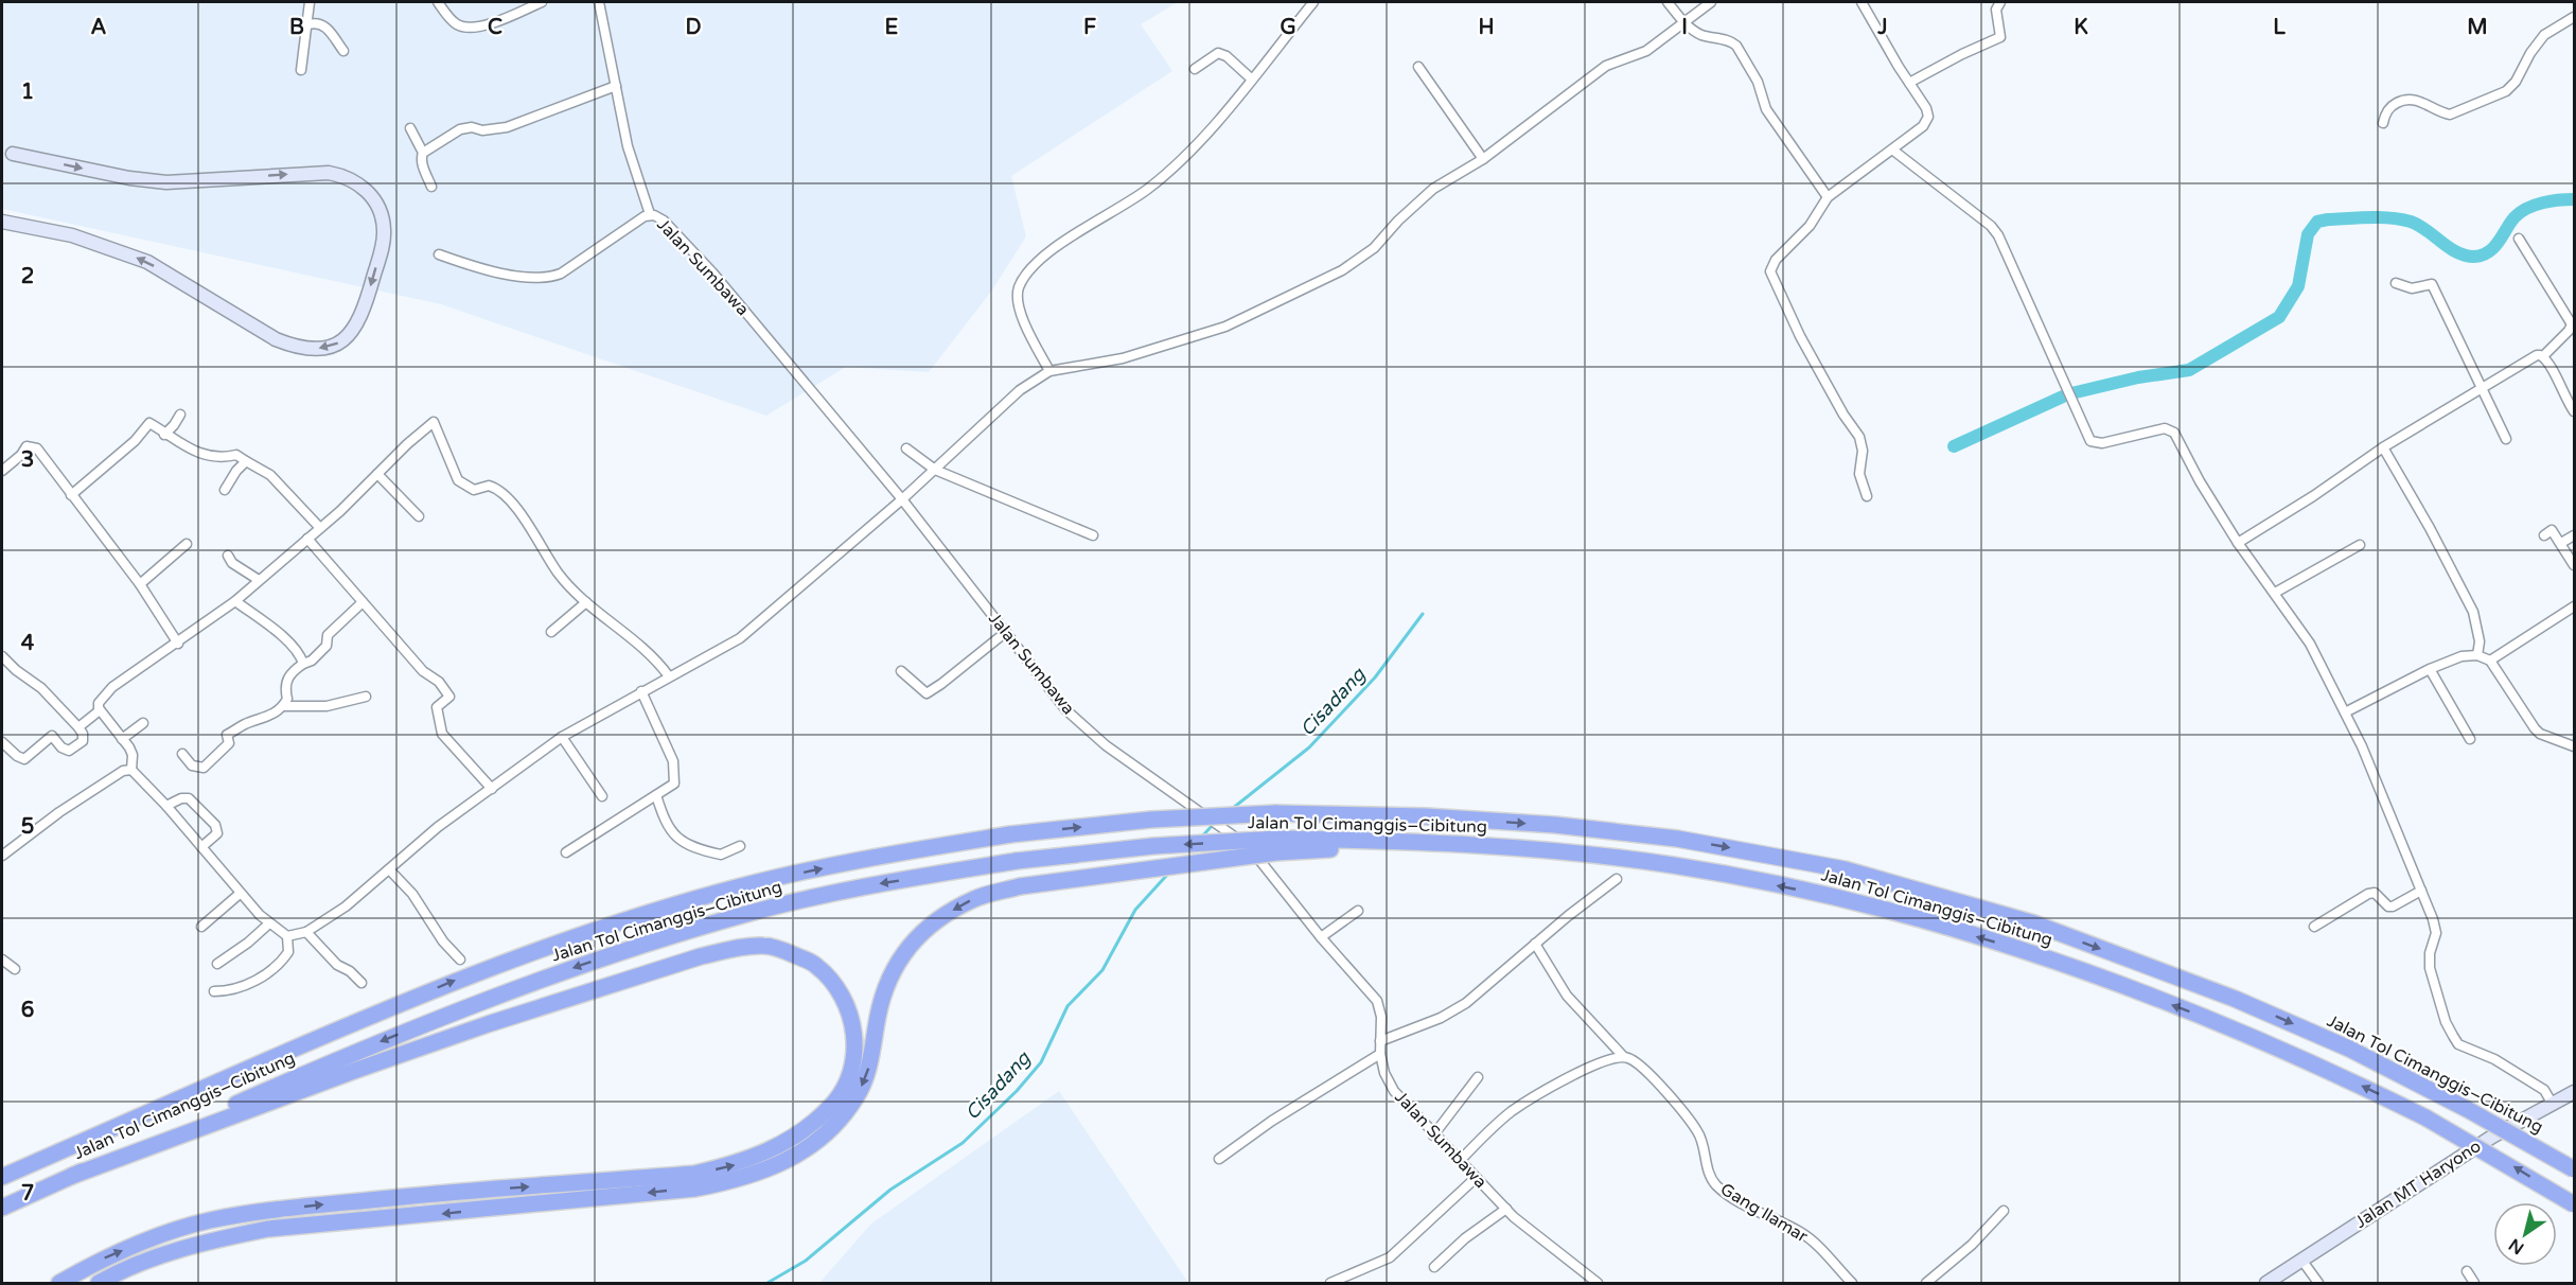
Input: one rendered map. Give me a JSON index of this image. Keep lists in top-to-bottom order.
{
  "streets": {
    "highway": ["Jalan Tol Cimanggis–Cibitung"],
    "main road": ["Jalan MT Haryono"],
    "street": ["Jalan Sumbawa", "Gang Ilamar"]
  },
  "water": ["Cisadang"],
  "north": "bottom left",
  "grid": {
    "columns": [
      "A",
      "B",
      "C",
      "D",
      "E",
      "F",
      "G",
      "H",
      "I",
      "J",
      "K",
      "L",
      "M"
    ],
    "rows": [
      "1",
      "2",
      "3",
      "4",
      "5",
      "6",
      "7"
    ]
  }
}
